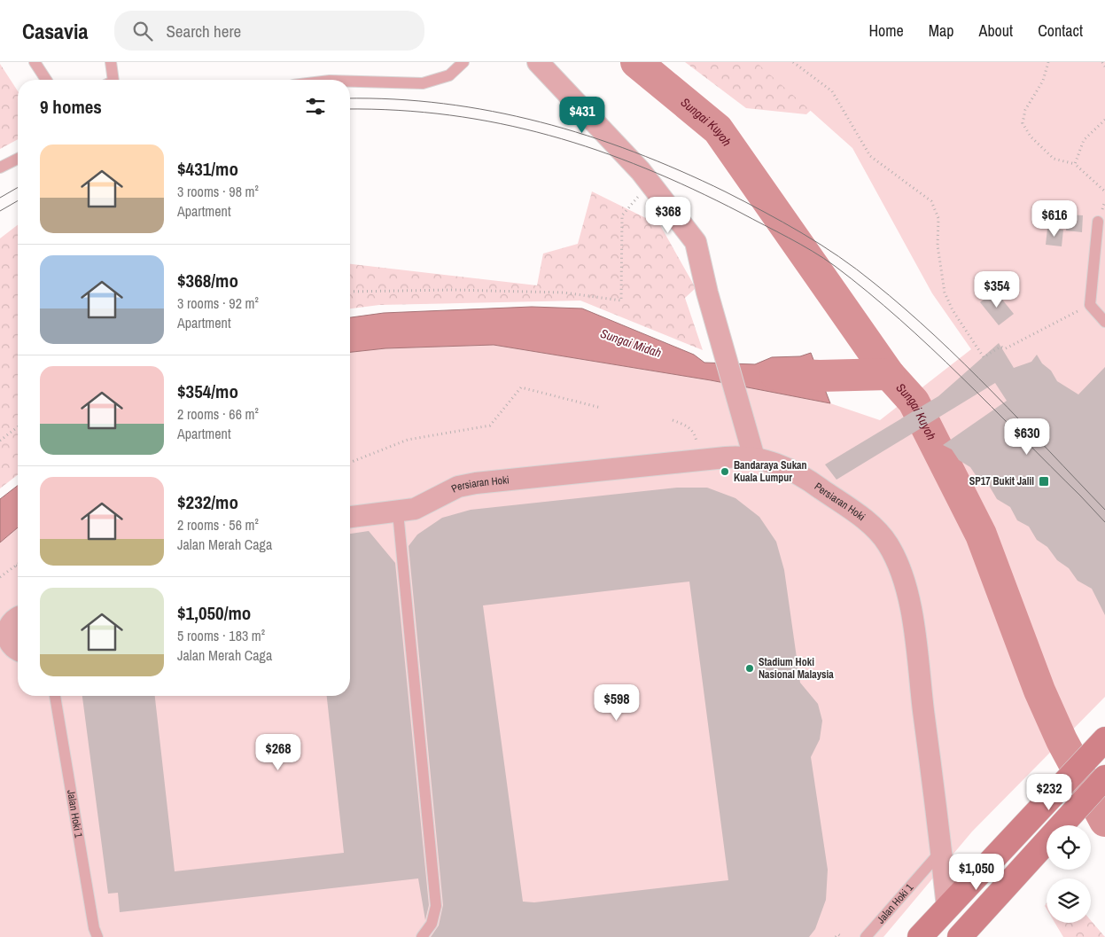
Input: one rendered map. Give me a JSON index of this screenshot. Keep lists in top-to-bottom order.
{
  "streets": {
    "street": ["Persiaran Hoki"],
    "lane": ["Jalan Hoki 1"]
  },
  "crossings": [
    ["Persiaran Hoki", "Jalan Hoki 1"]
  ],
  "water": ["Sungai Kuyoh", "Sungai Midah"],
  "places": {
    "other": ["Bandaraya Sukan Kuala Lumpur", "Stadium Hoki Nasional Malaysia"],
    "transit": ["SP17 Bukit Jalil"]
  },
  "page": {
    "header": "Casavia",
    "search": "Search here",
    "nav": [
      "Home",
      "Map",
      "About",
      "Contact"
    ],
    "heading": "9 homes",
    "price": [
      "$431",
      "$368",
      "$616",
      "$354",
      "$630",
      "$598",
      "$268",
      "$232",
      "$1,050"
    ],
    "list": [
      {
        "name": "$431/mo",
        "note": "3 rooms · 98 m² · Apartment"
      },
      {
        "name": "$368/mo",
        "note": "3 rooms · 92 m² · Apartment"
      },
      {
        "name": "$354/mo",
        "note": "2 rooms · 66 m² · Apartment"
      },
      {
        "name": "$232/mo",
        "note": "2 rooms · 56 m² · Jalan Merah Caga"
      },
      {
        "name": "$1,050/mo",
        "note": "5 rooms · 183 m² · Jalan Merah Caga"
      }
    ]
  }
}
